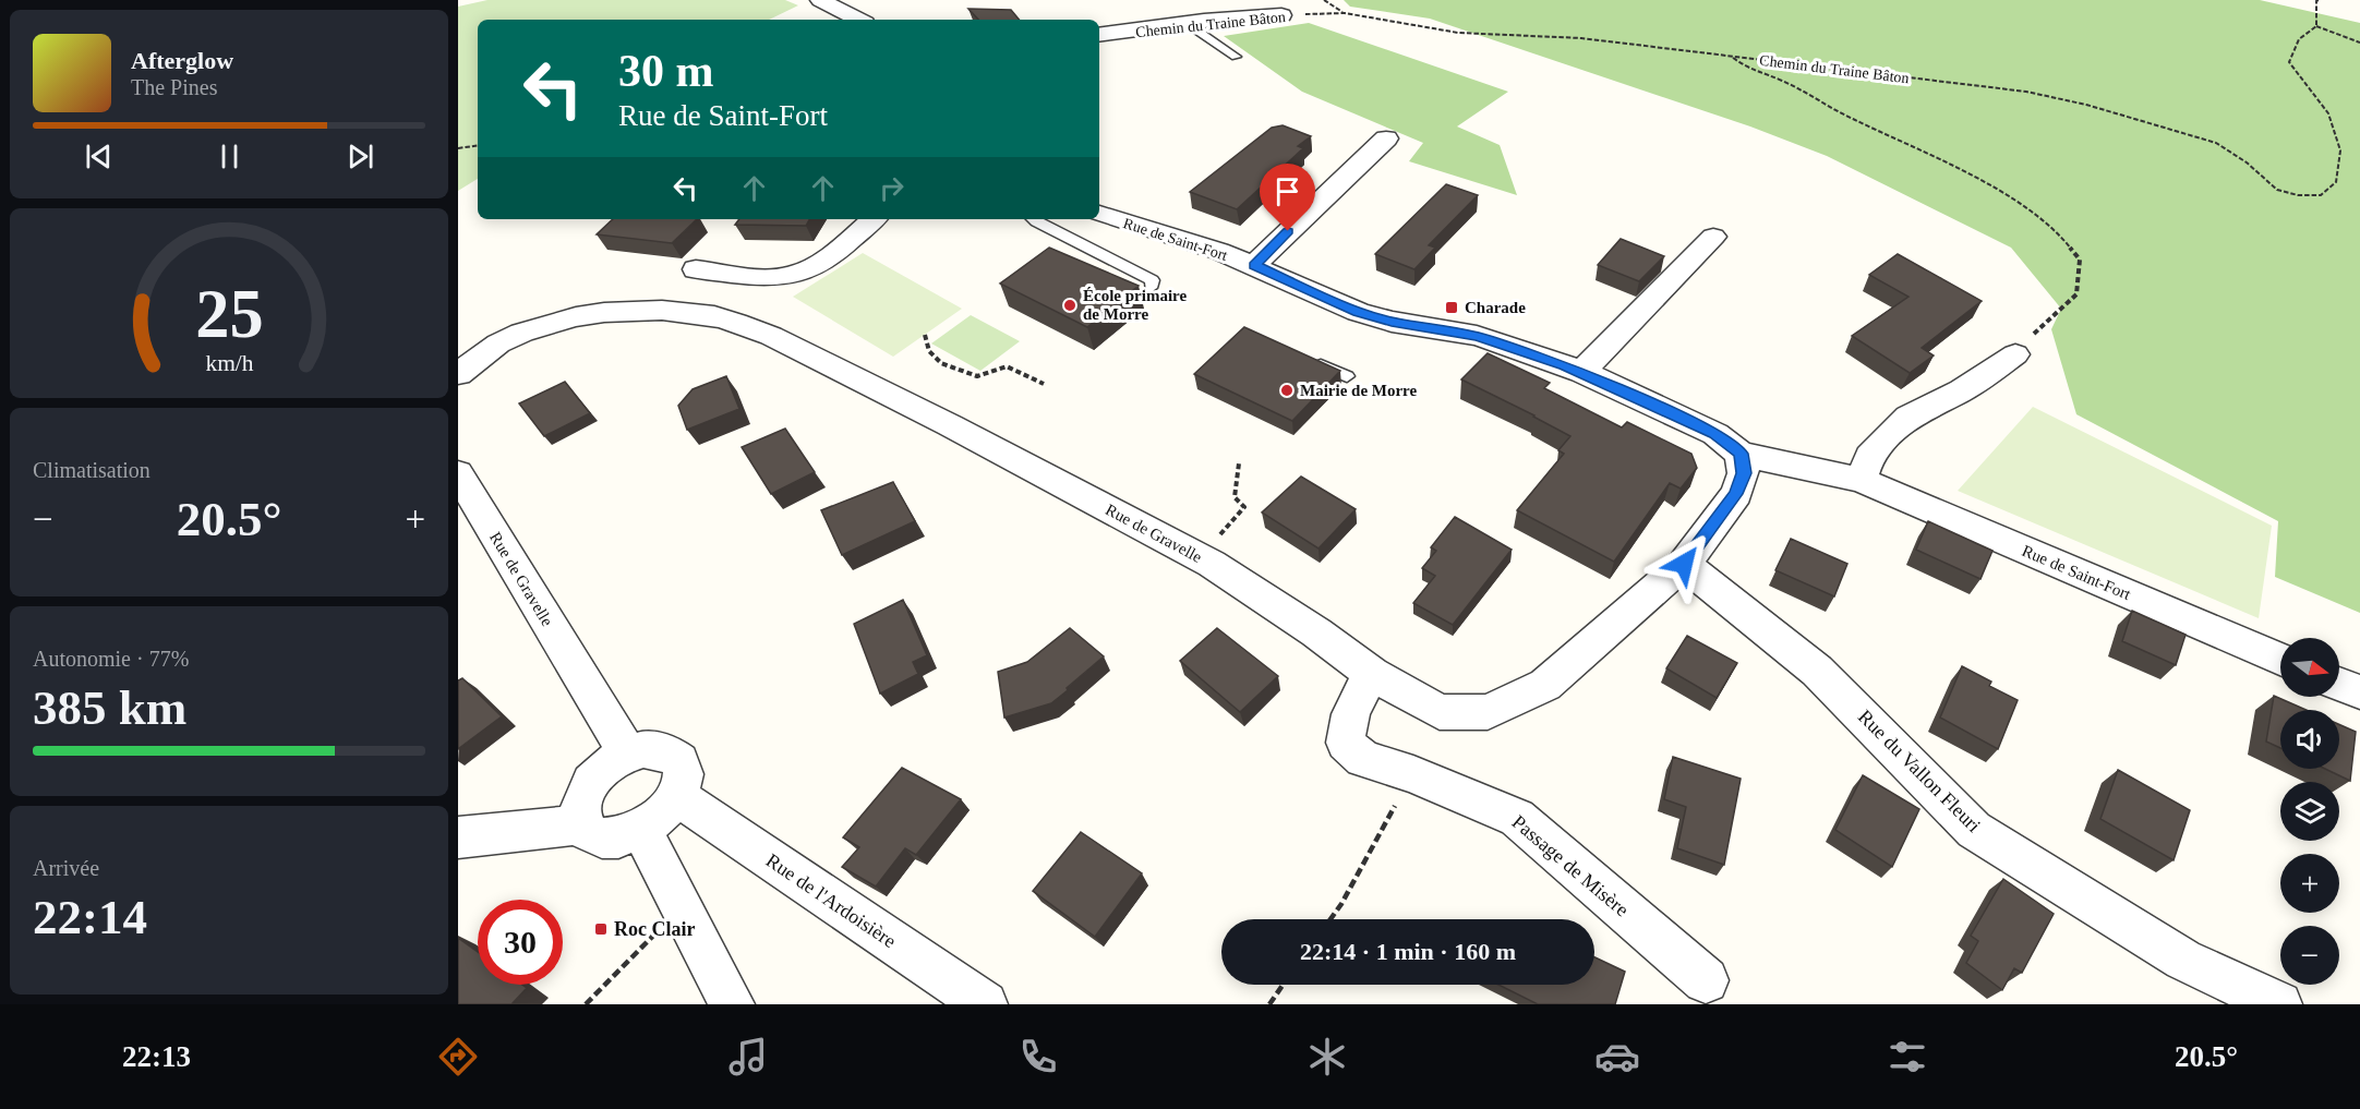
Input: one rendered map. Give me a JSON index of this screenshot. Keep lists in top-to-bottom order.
{
  "streets": {
    "street": [
      "Chemin du Traine Bâton",
      "Rue de Saint-Fort",
      "Rue de Gravelle",
      "Rue du Vallon Fleuri",
      "Passage de Misère",
      "Rue de l'Ardoisière"
    ]
  },
  "crossings": [
    ["Rue de Saint-Fort", "Rue de Gravelle"],
    ["Rue de Gravelle", "Rue du Vallon Fleuri"],
    ["Rue de Gravelle", "Passage de Misère"],
    ["Rue de Gravelle", "Rue de l'Ardoisière"]
  ],
  "places": {
    "other": ["École primaire de Morre", "Mairie de Morre"],
    "transit": ["Charade", "Roc Clair"]
  },
  "north": "right",
  "page": {
    "turn": ["30 m", "Rue de Saint-Fort"],
    "song": ["Afterglow", "The Pines"],
    "tile": [
      "Climatisation",
      ["Autonomie · 77%", "385 km"],
      ["Arrivée", "22:14"]
    ],
    "heat": ["−", "20.5°", "+"],
    "map_buttons": ["+", "−"],
    "limit": "30",
    "trip": "22:14 · 1 min · 160 m",
    "tabs": ["22:13", "20.5°"],
    "gauge": ["25", "km/h"]
  }
}
